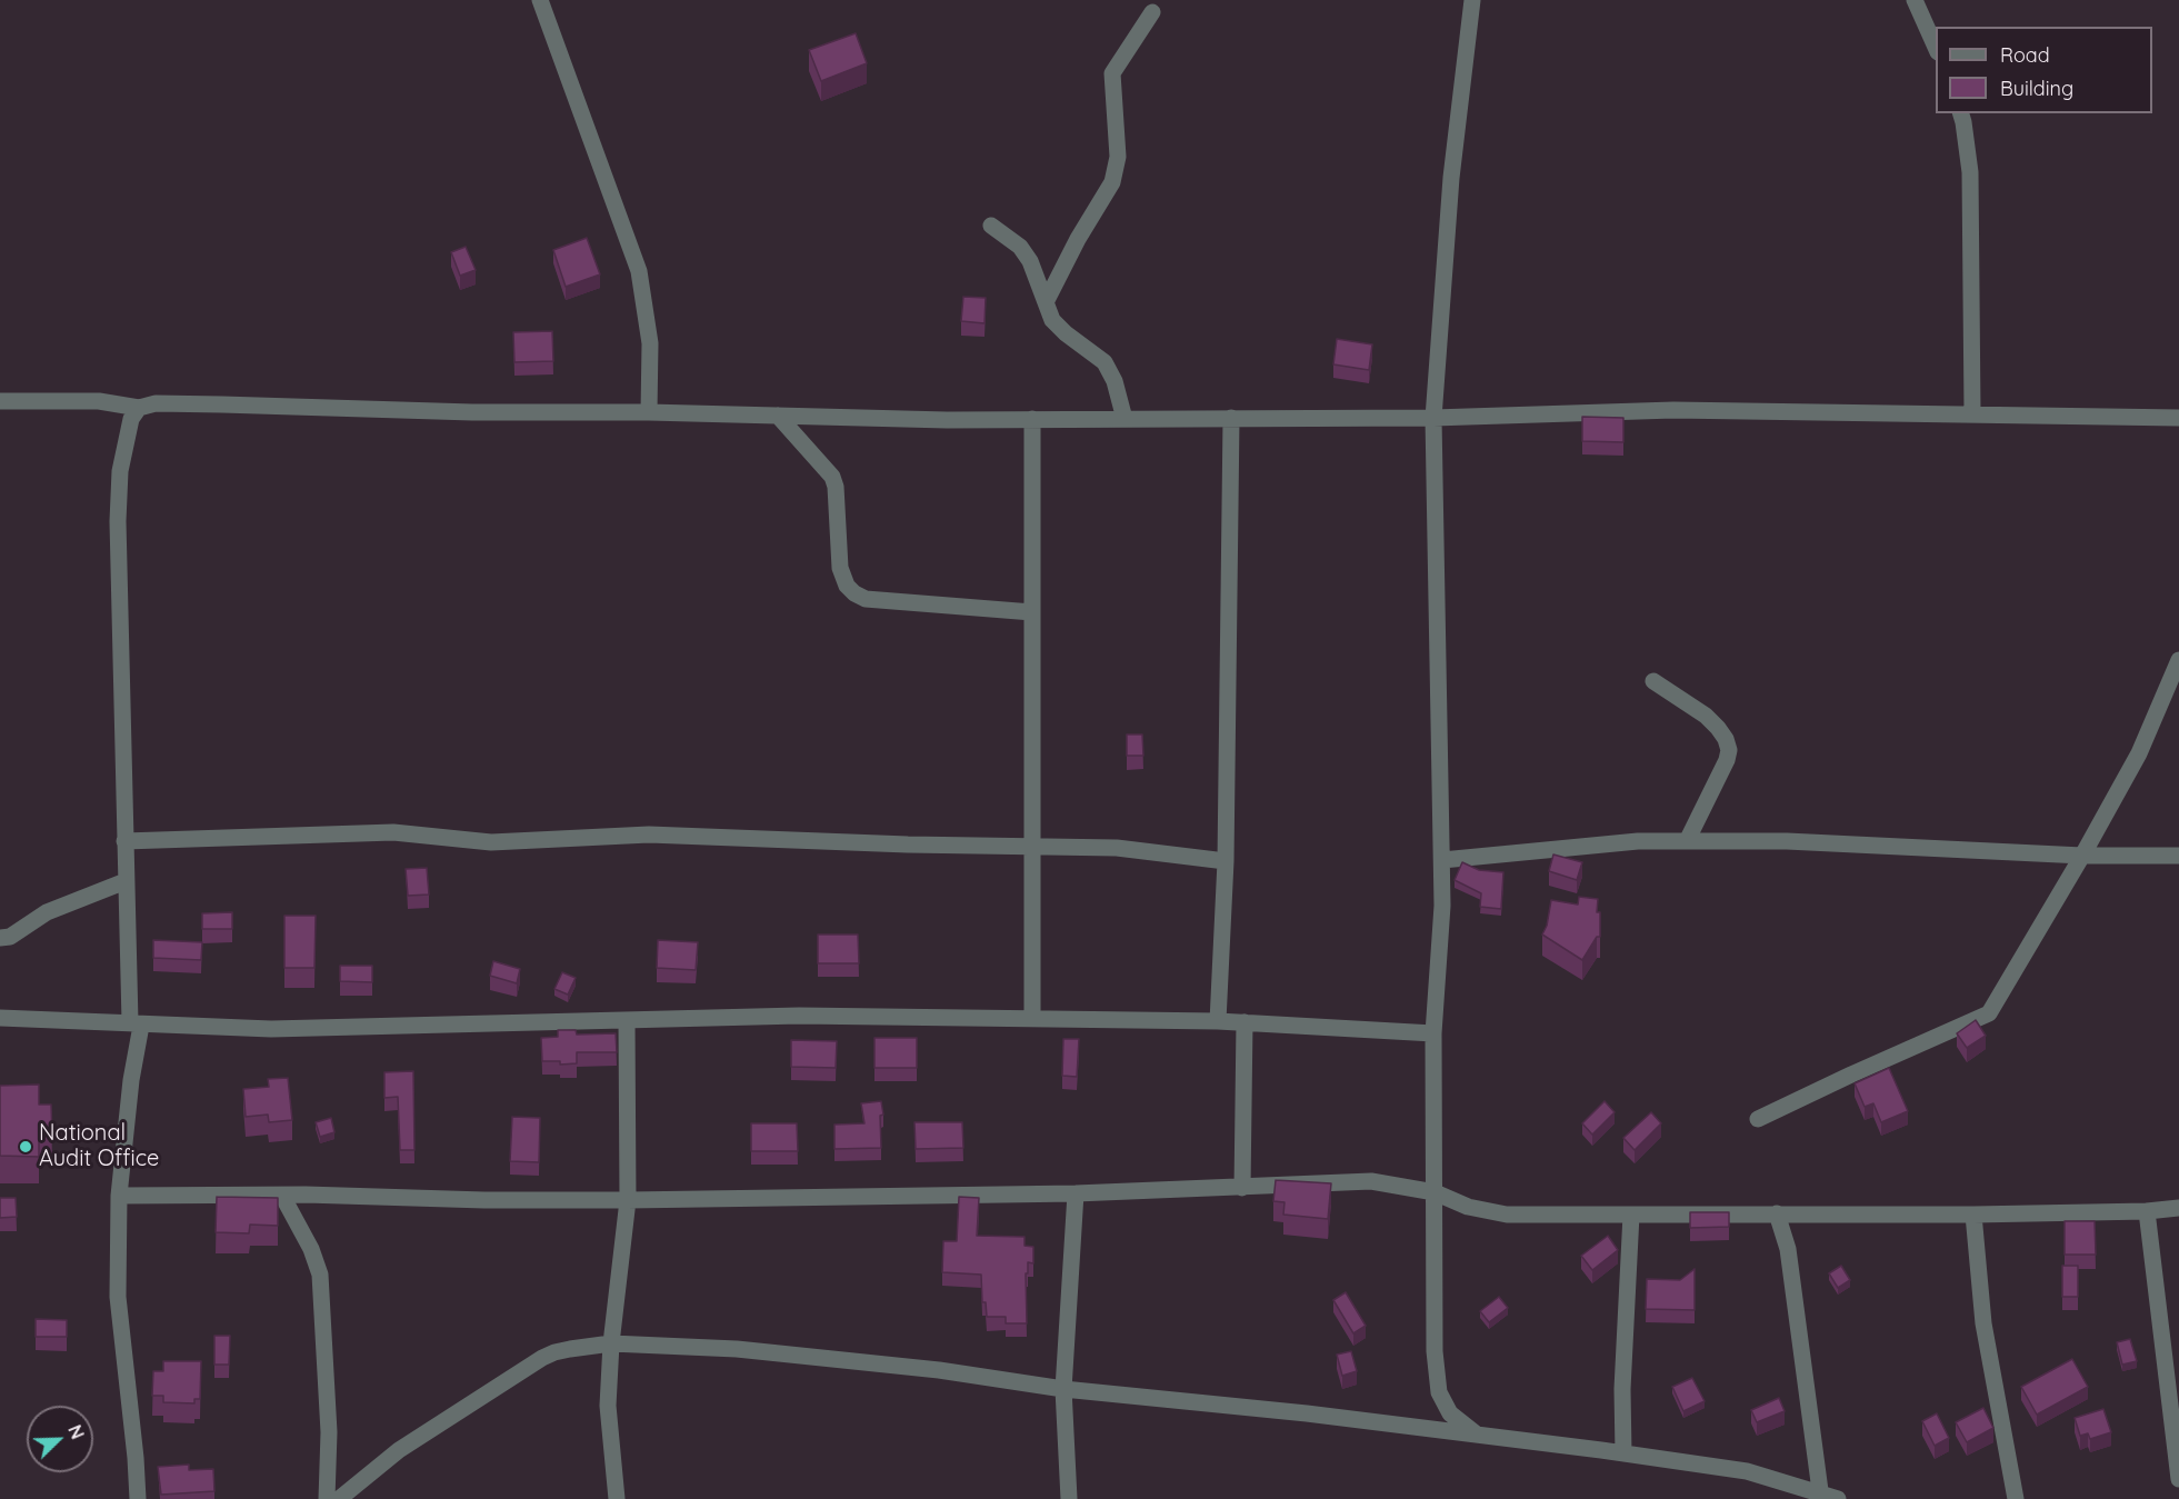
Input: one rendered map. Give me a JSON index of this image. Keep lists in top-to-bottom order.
{
  "places": ["National Audit Office"],
  "legend": ["Road", "Building"],
  "north": "top right"
}
